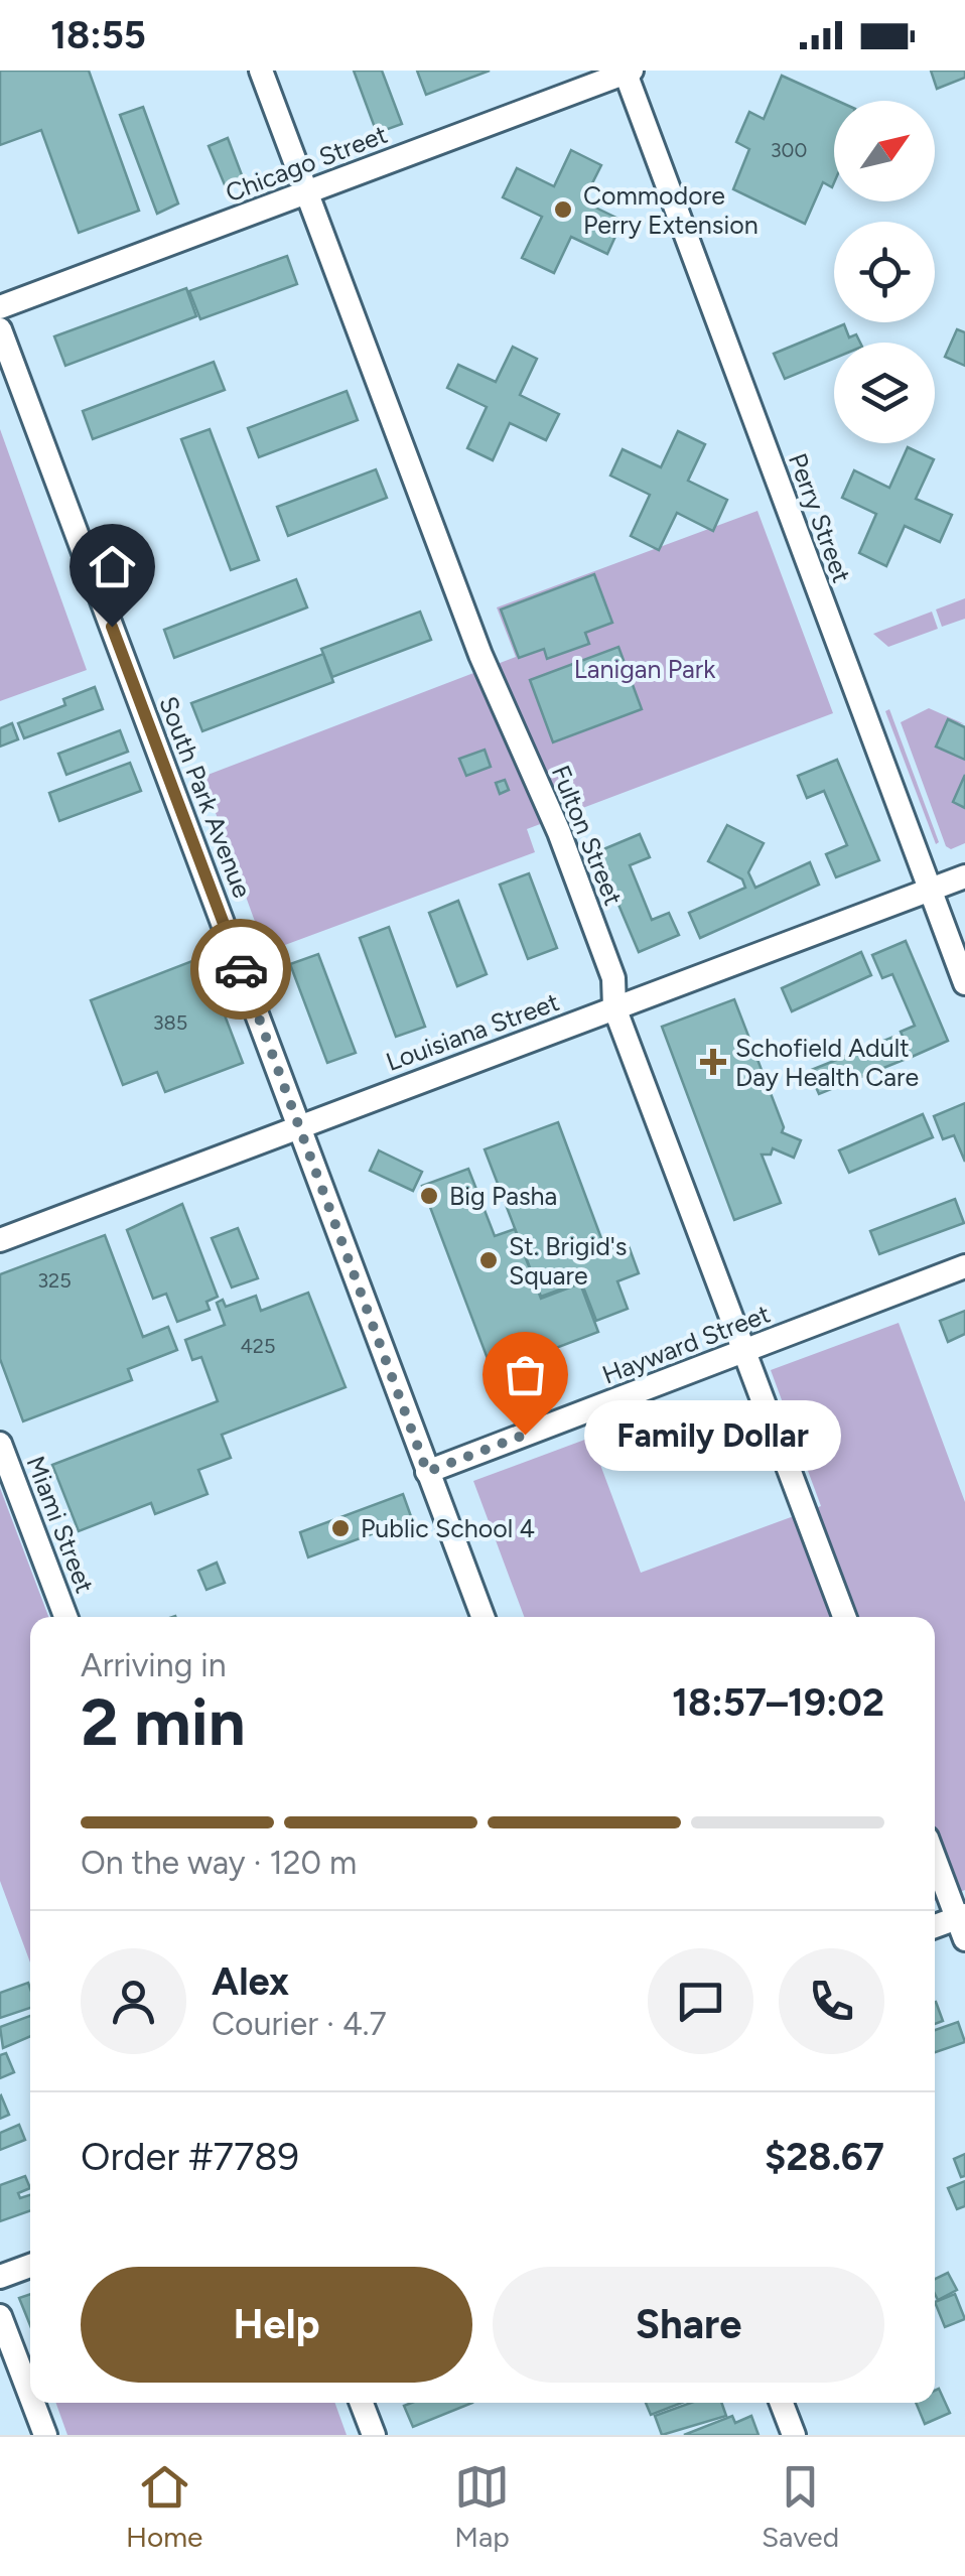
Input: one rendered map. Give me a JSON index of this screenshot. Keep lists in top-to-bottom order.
{
  "streets": {
    "street": [
      "Chicago Street",
      "Perry Street",
      "South Park Avenue",
      "Fulton Street",
      "Louisiana Street",
      "Hayward Street",
      "Miami Street"
    ]
  },
  "crossings": [
    ["Chicago Street", "Perry Street"],
    ["Chicago Street", "Fulton Street"],
    ["Perry Street", "Louisiana Street"],
    ["South Park Avenue", "Louisiana Street"],
    ["South Park Avenue", "Hayward Street"],
    ["Fulton Street", "Louisiana Street"],
    ["Fulton Street", "Hayward Street"]
  ],
  "parks": ["Lanigan Park"],
  "places": {
    "other": [
      "Commodore Perry Extension",
      "Big Pasha",
      "St. Brigid's Square",
      "Family Dollar",
      "Public School 4"
    ],
    "health": ["Schofield Adult Day Health Care"]
  },
  "house_numbers": [
    "300",
    "385",
    "325",
    "425"
  ],
  "north": "top right",
  "page": {
    "status": "18:55",
    "bubble": "Family Dollar",
    "heading": ["2 min", "Arriving in", "18:57–19:02"],
    "panel": [
      "Alex",
      "Courier · 4.7",
      "Order #7789",
      "$28.67"
    ],
    "bar": "On the way · 120 m",
    "buttons": ["Help", "Share"],
    "tabs": ["Home", "Map", "Saved"]
  }
}
